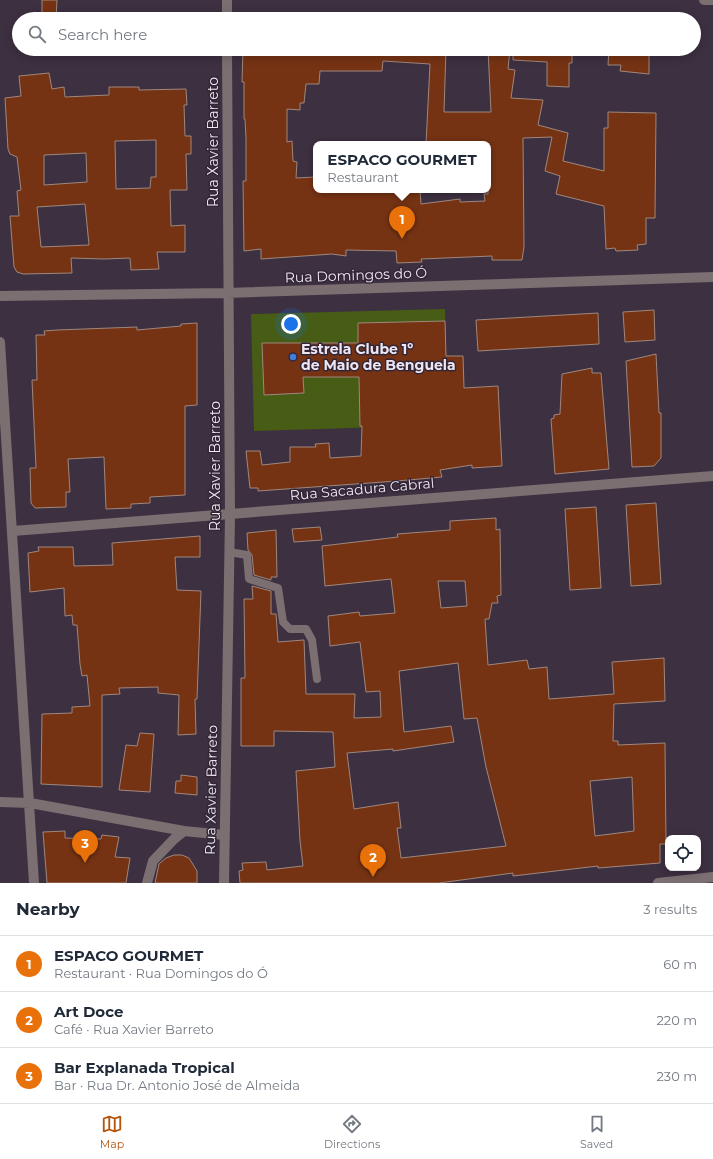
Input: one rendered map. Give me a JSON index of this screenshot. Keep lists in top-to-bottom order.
{
  "streets": {
    "street": ["Rua Xavier Barreto", "Rua Domingos do Ó", "Rua Sacadura Cabral"]
  },
  "crossings": [
    ["Rua Xavier Barreto", "Rua Domingos do Ó"],
    ["Rua Xavier Barreto", "Rua Sacadura Cabral"]
  ],
  "places": ["Estrela Clube 1º de Maio de Benguela"],
  "page": {
    "search": "Search here",
    "popup": ["ESPACO GOURMET", "Restaurant"],
    "pins": ["1", "3", "2"],
    "heading": ["Nearby", "3 results"],
    "list": [
      {
        "mark": "1",
        "name": "ESPACO GOURMET",
        "note": "Restaurant · Rua Domingos do Ó",
        "value": "60 m"
      },
      {
        "mark": "2",
        "name": "Art Doce",
        "note": "Café · Rua Xavier Barreto",
        "value": "220 m"
      },
      {
        "mark": "3",
        "name": "Bar Explanada Tropical",
        "note": "Bar · Rua Dr. Antonio José de Almeida",
        "value": "230 m"
      }
    ],
    "nav": ["Map", "Directions", "Saved"]
  }
}
